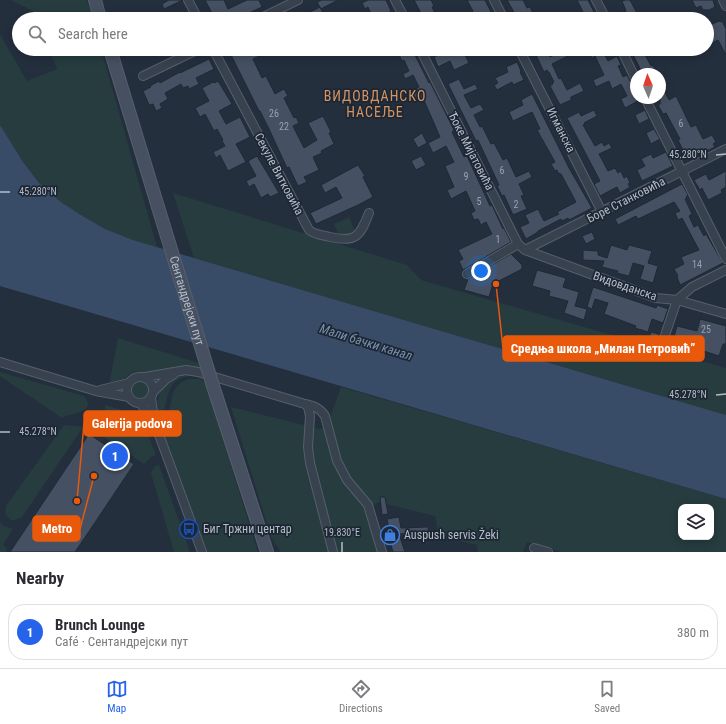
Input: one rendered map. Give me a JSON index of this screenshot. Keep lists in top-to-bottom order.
{
  "streets": {
    "main road": ["Сентандрејски пут"],
    "street": [
      "Игманска",
      "Ђоке Мијатовића",
      "Секуле Витковића",
      "Боре Станковића",
      "Видовданска"
    ]
  },
  "crossings": [
    ["Игманска", "Боре Станковића"],
    ["Ђоке Мијатовића", "Боре Станковића"],
    ["Ђоке Мијатовића", "Видовданска"],
    ["Боре Станковића", "Видовданска"]
  ],
  "districts": ["ВИДОВДАНСКО НАСЕЉЕ"],
  "water": ["Мали бачки канал"],
  "places": {
    "other": ["Средња школа „Милан Петровић”", "Metro", "Galerija podova"],
    "bus stop": ["Биг Тржни центар"],
    "shop": ["Auspush servis Žeki"]
  },
  "house_numbers": [
    "26",
    "6",
    "22",
    "6",
    "9",
    "5",
    "2",
    "1",
    "14",
    "25"
  ],
  "north": "top",
  "page": {
    "search": "Search here",
    "pins": "1",
    "heading": "Nearby",
    "list": [
      {
        "mark": "1",
        "name": "Brunch Lounge",
        "note": "Café · Сентандрејски пут",
        "value": "380 m"
      }
    ],
    "nav": ["Map", "Directions", "Saved"]
  },
  "coordinates": ["45.280°N", "45.278°N", "19.830°E"]
}
